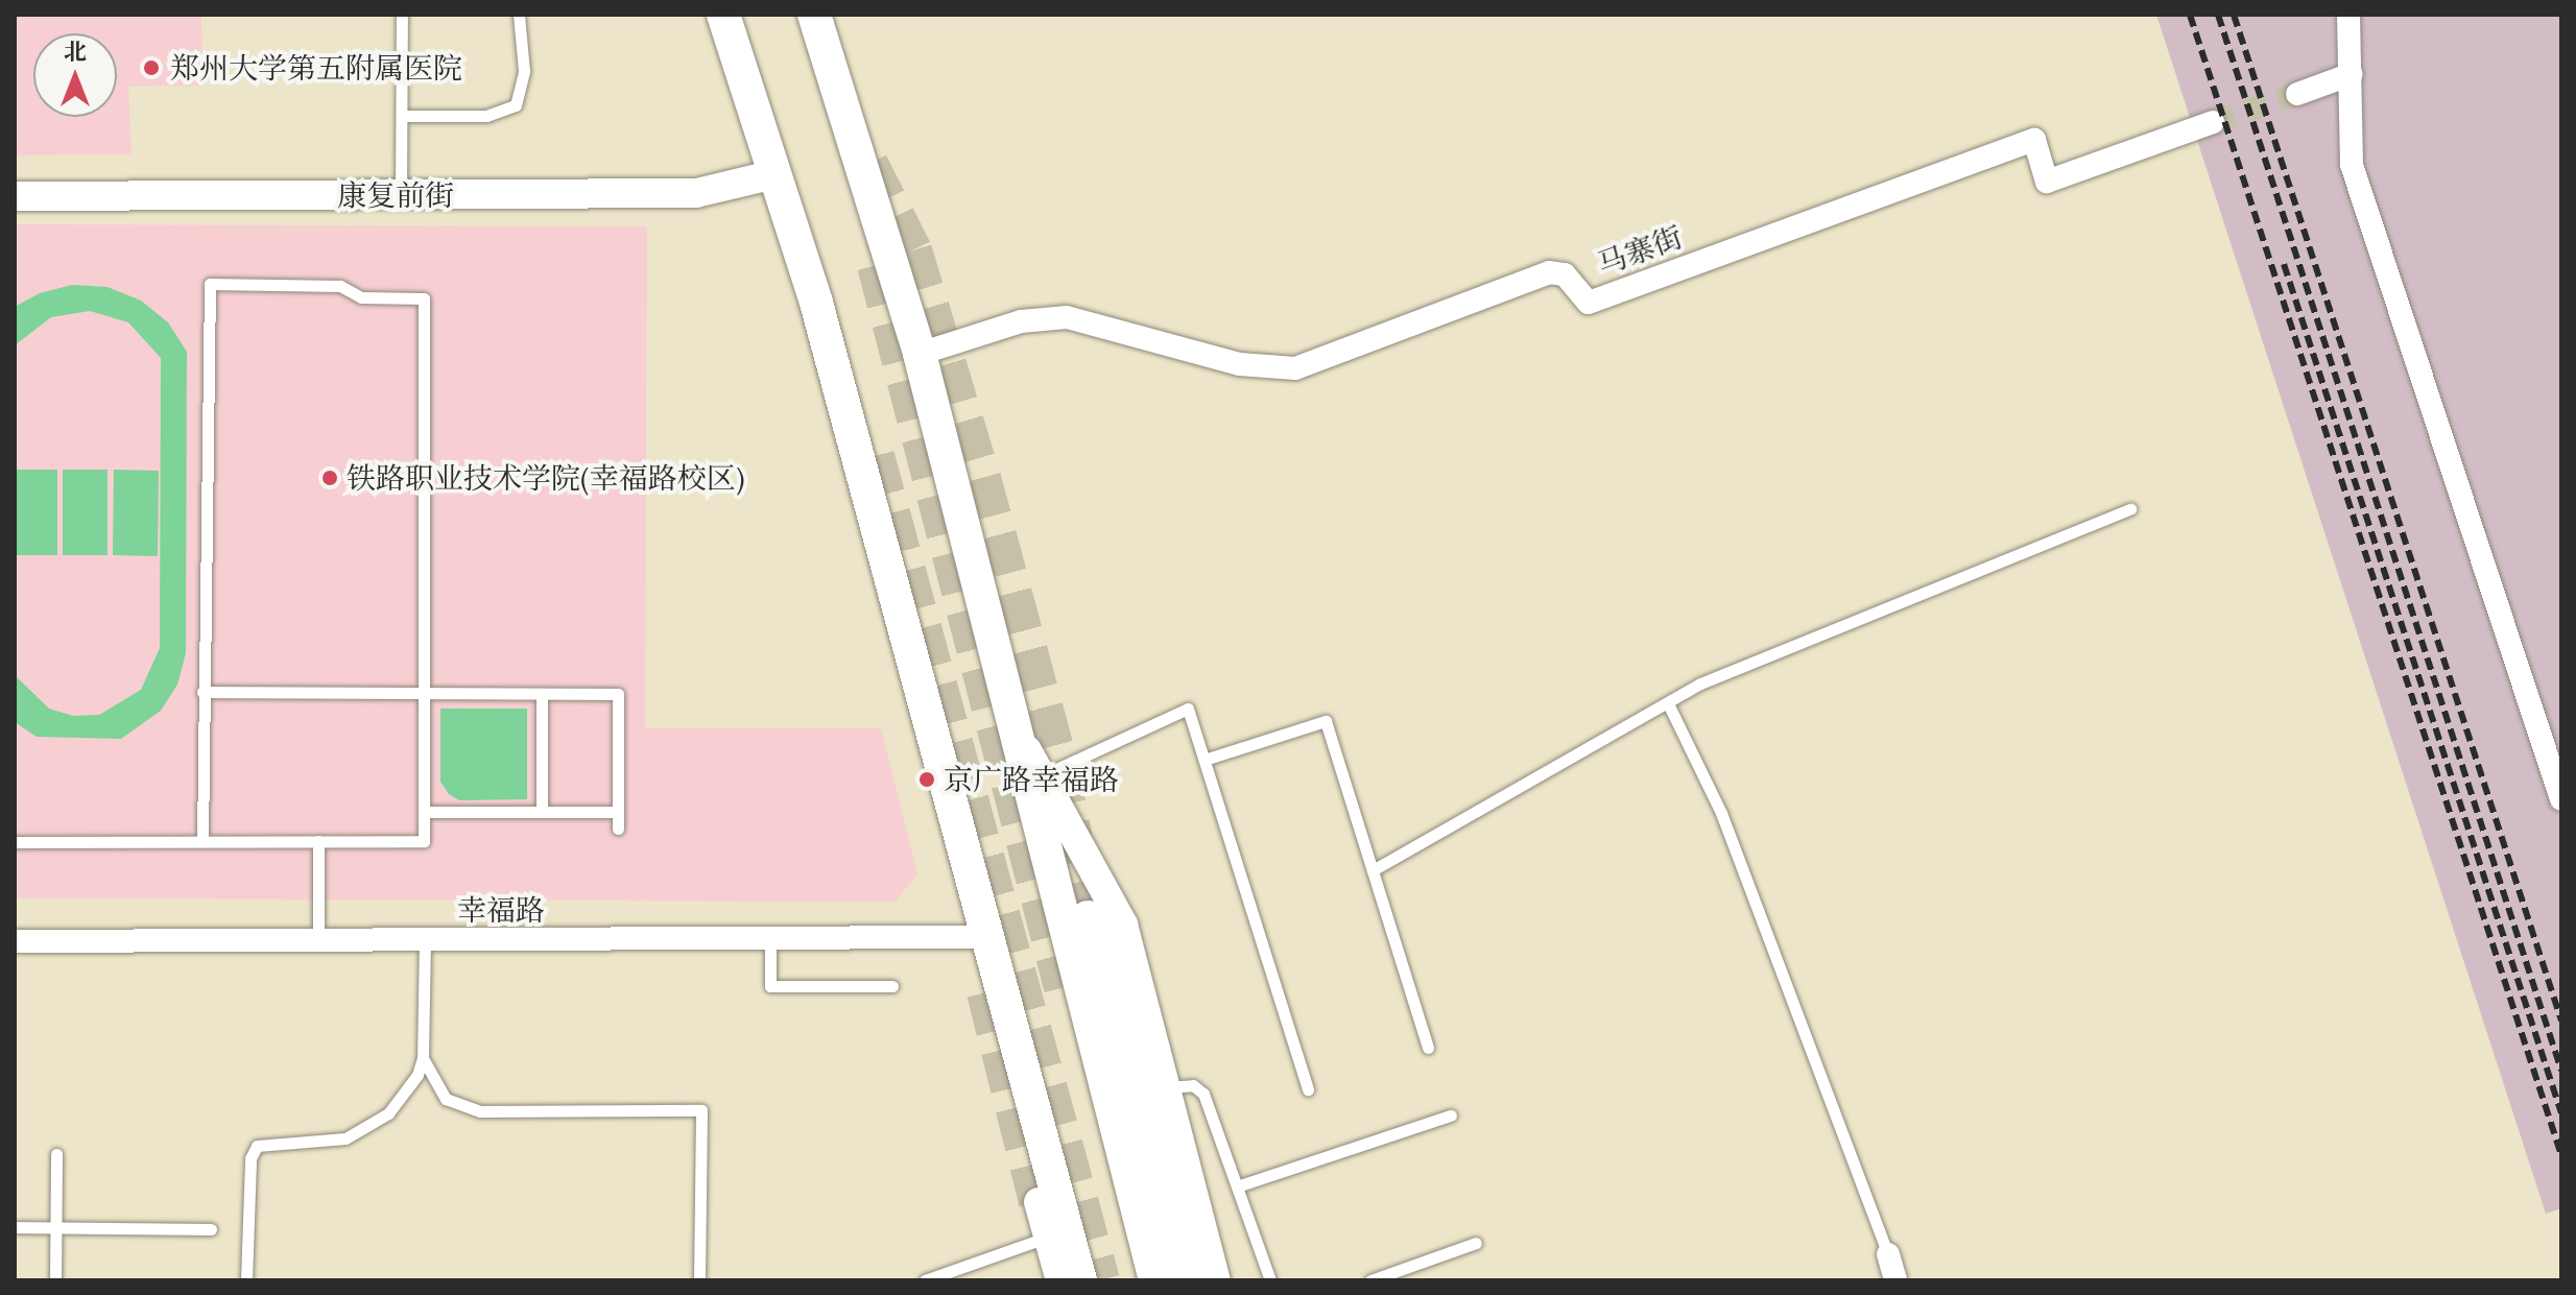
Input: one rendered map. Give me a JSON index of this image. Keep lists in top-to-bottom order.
{
  "streets": {
    "street": ["康复前街", "马寨街", "幸福路"]
  },
  "places": ["郑州大学第五附属医院", "铁路职业技术学院(幸福路校区)", "京广路幸福路"],
  "north": "top"
}
